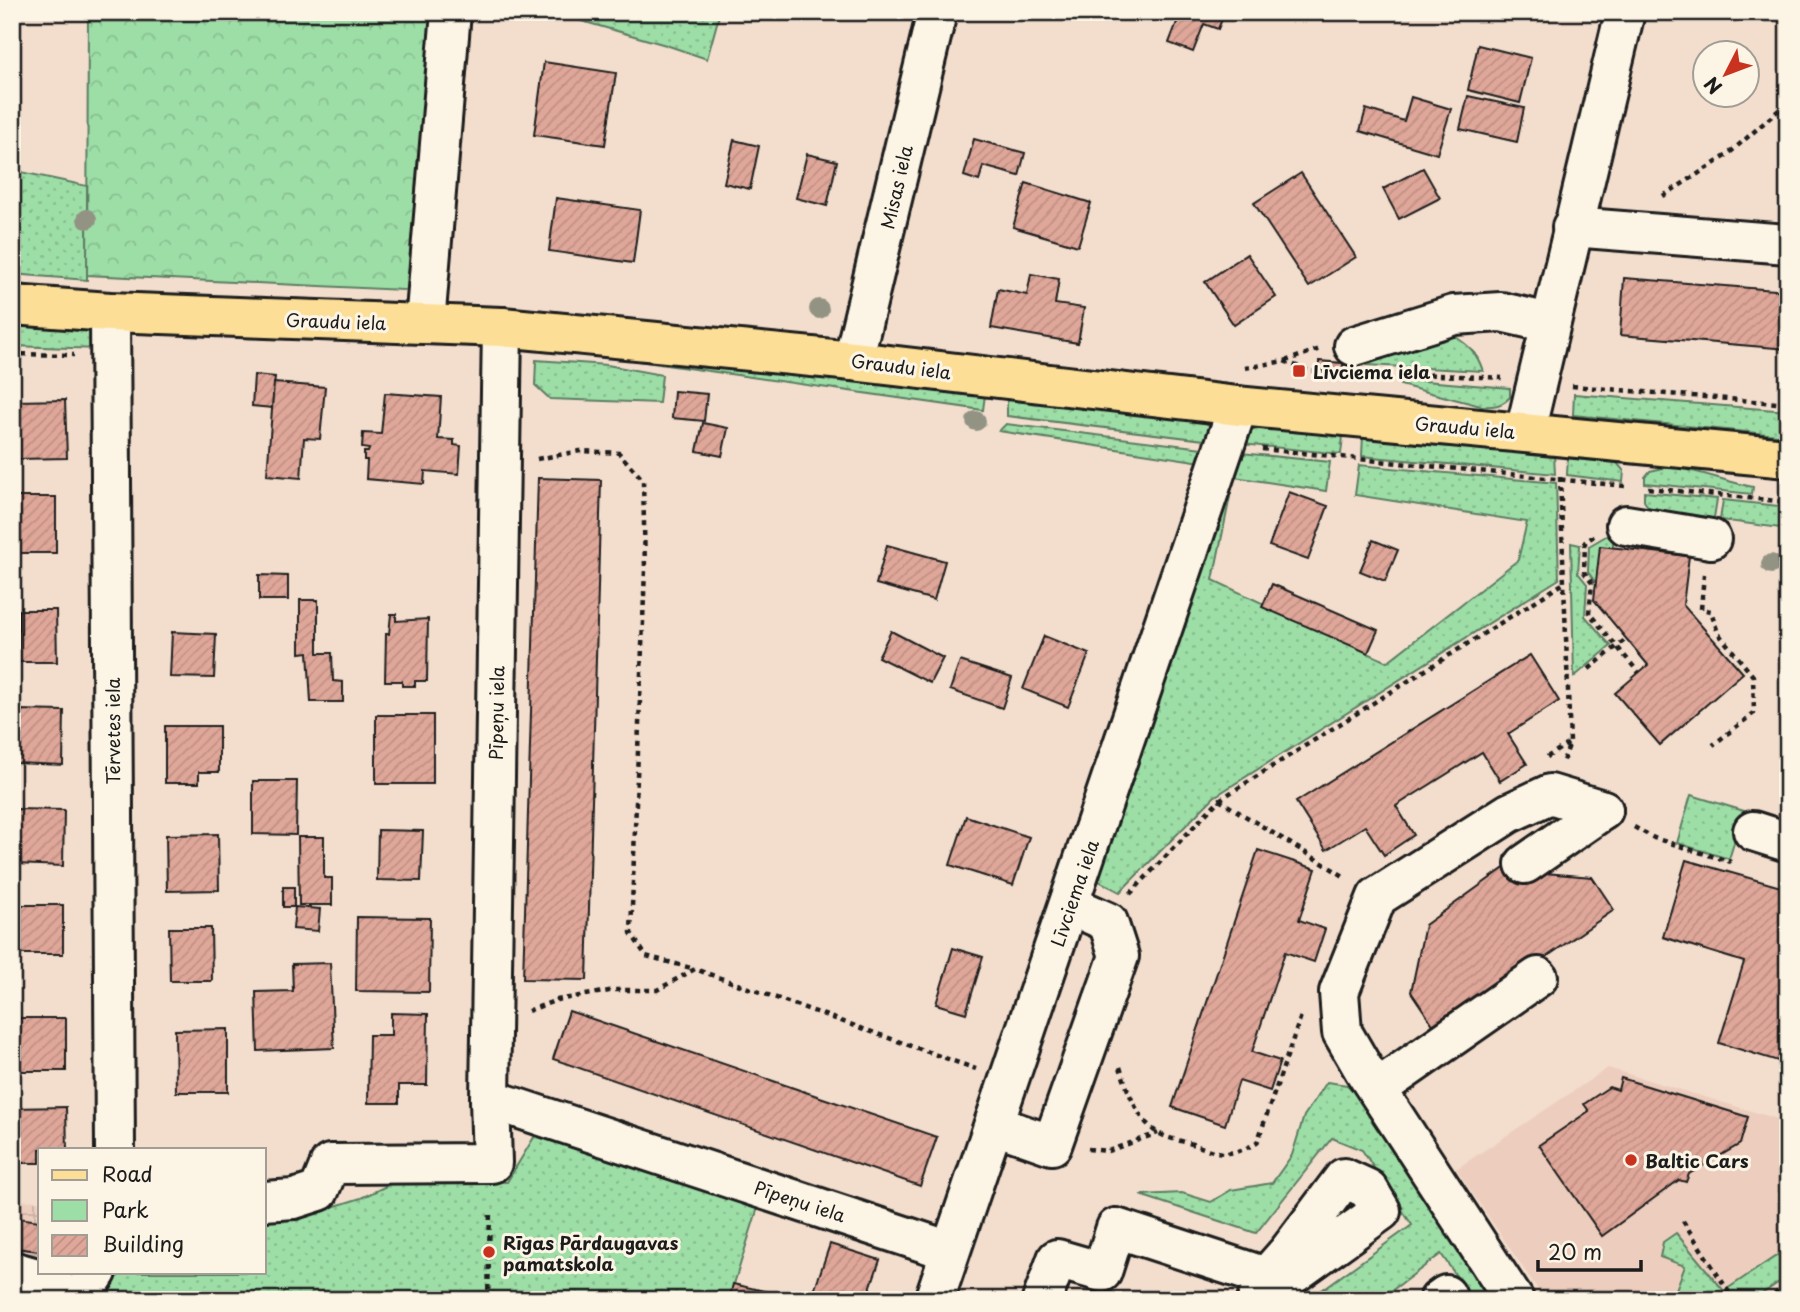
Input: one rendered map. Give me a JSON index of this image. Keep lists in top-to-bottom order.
{
  "streets": {
    "main road": ["Graudu iela"],
    "street": [
      "Misas iela",
      "Pīpeņu iela",
      "Tērvetes iela",
      "Līvciema iela"
    ]
  },
  "crossings": [
    ["Misas iela", "Graudu iela"],
    ["Graudu iela", "Pīpeņu iela"],
    ["Graudu iela", "Tērvetes iela"],
    ["Graudu iela", "Līvciema iela"],
    ["Pīpeņu iela", "Līvciema iela"]
  ],
  "places": {
    "transit": ["Līvciema iela"],
    "other": ["Baltic Cars", "Rīgas Pārdaugavas pamatskola"]
  },
  "legend": ["Road", "Park", "Building"],
  "scale_bar": "20 m",
  "north": "bottom left"
}
